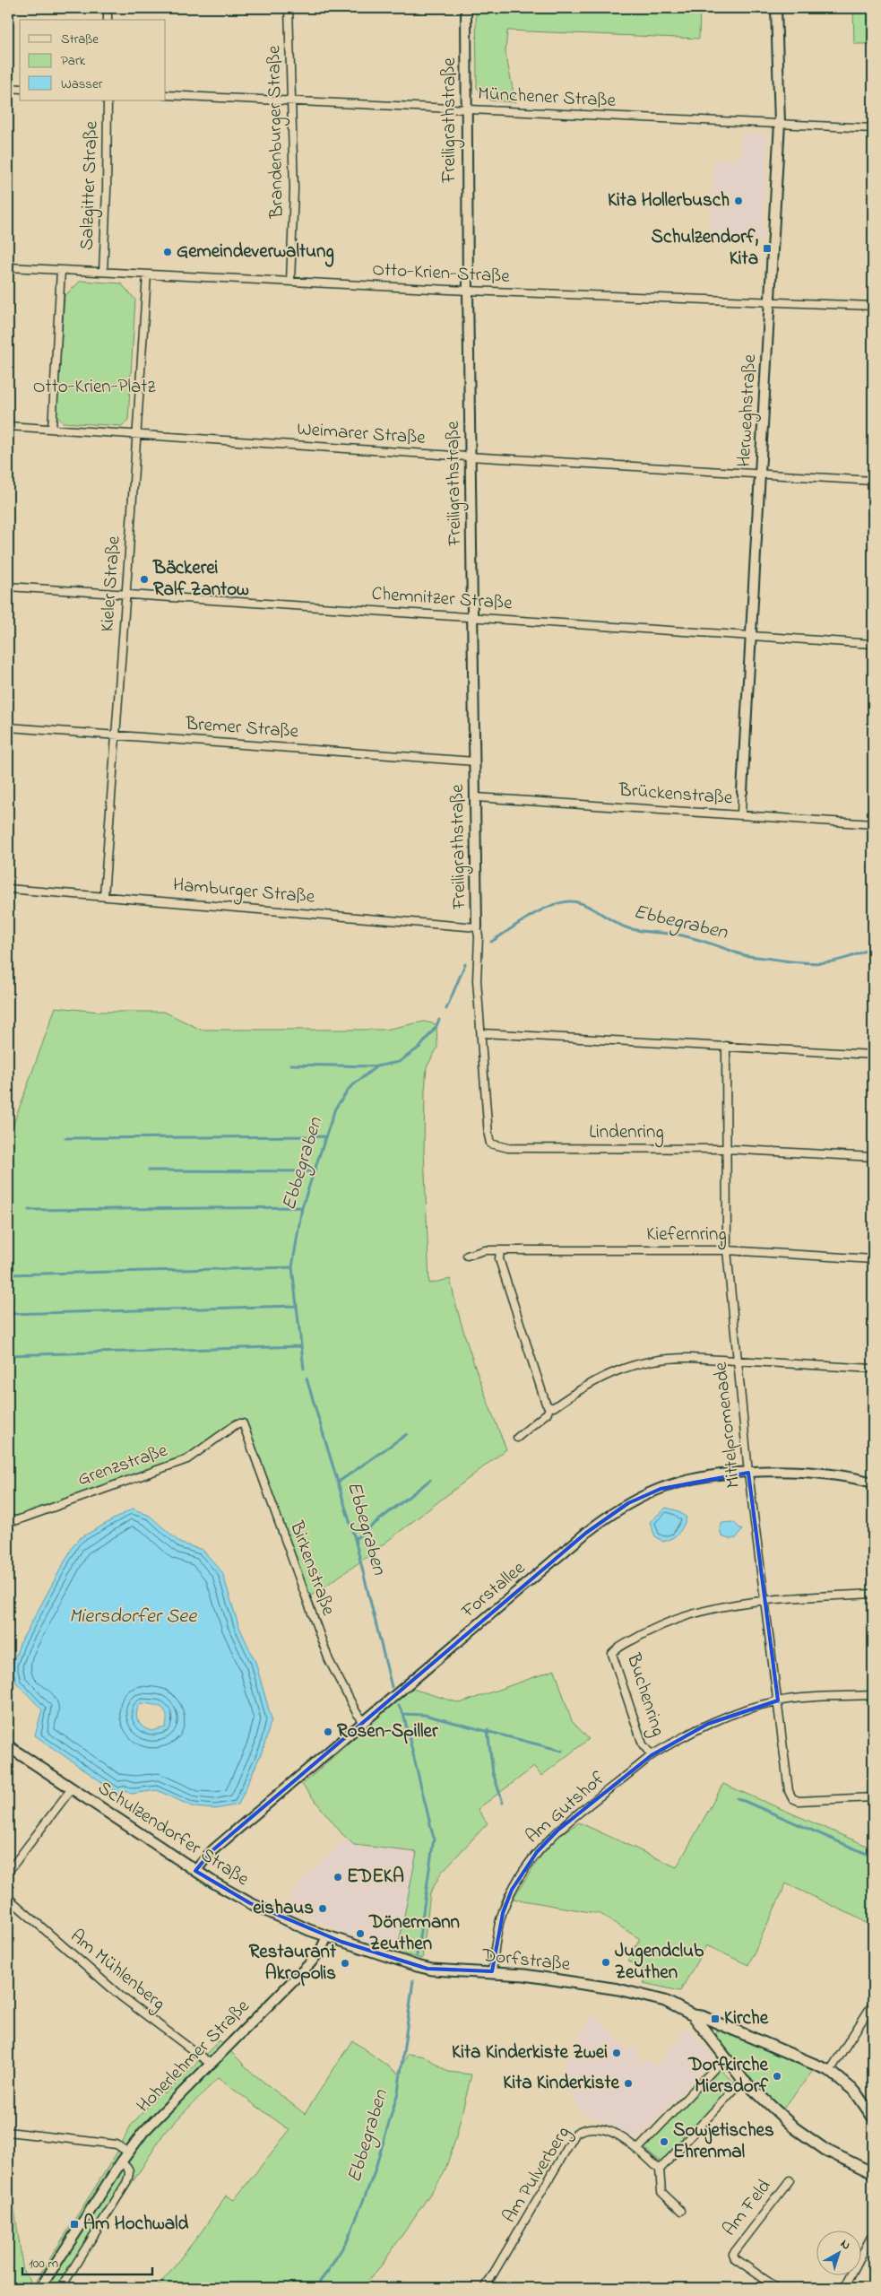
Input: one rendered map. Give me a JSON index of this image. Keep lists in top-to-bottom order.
{
  "streets": {
    "main road": ["Schulzendorfer Straße", "Dorfstraße"],
    "street": [
      "Münchener Straße",
      "Freiligrathstraße",
      "Brandenburger Straße",
      "Salzgitter Straße",
      "Otto-Krien-Straße",
      "Herweghstraße",
      "Weimarer Straße",
      "Kieler Straße",
      "Chemnitzer Straße",
      "Bremer Straße",
      "Brückenstraße",
      "Hamburger Straße",
      "Lindenring",
      "Kiefernring",
      "Mittelpromenade",
      "Grenzstraße",
      "Birkenstraße",
      "Forstallee",
      "Buchenring",
      "Am Gutshof",
      "Am Mühlenberg",
      "Hoherlehmer Straße",
      "Am Pulverberg",
      "Am Feld"
    ]
  },
  "crossings": [
    ["Münchener Straße", "Freiligrathstraße"],
    ["Münchener Straße", "Brandenburger Straße"],
    ["Münchener Straße", "Herweghstraße"],
    ["Freiligrathstraße", "Otto-Krien-Straße"],
    ["Freiligrathstraße", "Weimarer Straße"],
    ["Freiligrathstraße", "Chemnitzer Straße"],
    ["Freiligrathstraße", "Bremer Straße"],
    ["Freiligrathstraße", "Brückenstraße"],
    ["Freiligrathstraße", "Hamburger Straße"],
    ["Freiligrathstraße", "Lindenring"],
    ["Brandenburger Straße", "Otto-Krien-Straße"],
    ["Salzgitter Straße", "Otto-Krien-Straße"],
    ["Otto-Krien-Straße", "Herweghstraße"],
    ["Otto-Krien-Straße", "Kieler Straße"],
    ["Herweghstraße", "Weimarer Straße"],
    ["Herweghstraße", "Chemnitzer Straße"],
    ["Herweghstraße", "Brückenstraße"],
    ["Weimarer Straße", "Kieler Straße"],
    ["Kieler Straße", "Chemnitzer Straße"],
    ["Kieler Straße", "Bremer Straße"],
    ["Kieler Straße", "Hamburger Straße"],
    ["Lindenring", "Mittelpromenade"],
    ["Kiefernring", "Mittelpromenade"],
    ["Mittelpromenade", "Forstallee"],
    ["Mittelpromenade", "Buchenring"],
    ["Grenzstraße", "Birkenstraße"],
    ["Birkenstraße", "Forstallee"],
    ["Forstallee", "Schulzendorfer Straße"],
    ["Buchenring", "Am Gutshof"],
    ["Am Gutshof", "Dorfstraße"],
    ["Schulzendorfer Straße", "Dorfstraße"],
    ["Schulzendorfer Straße", "Hoherlehmer Straße"],
    ["Dorfstraße", "Hoherlehmer Straße"],
    ["Am Mühlenberg", "Hoherlehmer Straße"]
  ],
  "water": ["Ebbegraben", "Miersdorfer See"],
  "parks": ["Otto-Krien-Platz"],
  "places": {
    "other": [
      "Kita Hollerbusch",
      "Gemeindeverwaltung",
      "Bäckerei Ralf Zantow",
      "Rosen-Spiller",
      "EDEKA",
      "eishaus",
      "Dönermann Zeuthen",
      "Jugendclub Zeuthen",
      "Restaurant Akropolis",
      "Kita Kinderkiste Zwei",
      "Dorfkirche Miersdorf",
      "Kita Kinderkiste",
      "Sowjetisches Ehrenmal"
    ],
    "transit": ["Schulzendorf, Kita", "Kirche", "Am Hochwald"]
  },
  "legend": ["Straße", "Park", "Wasser"],
  "scale_bar": "100 m",
  "north": "top right"
}
